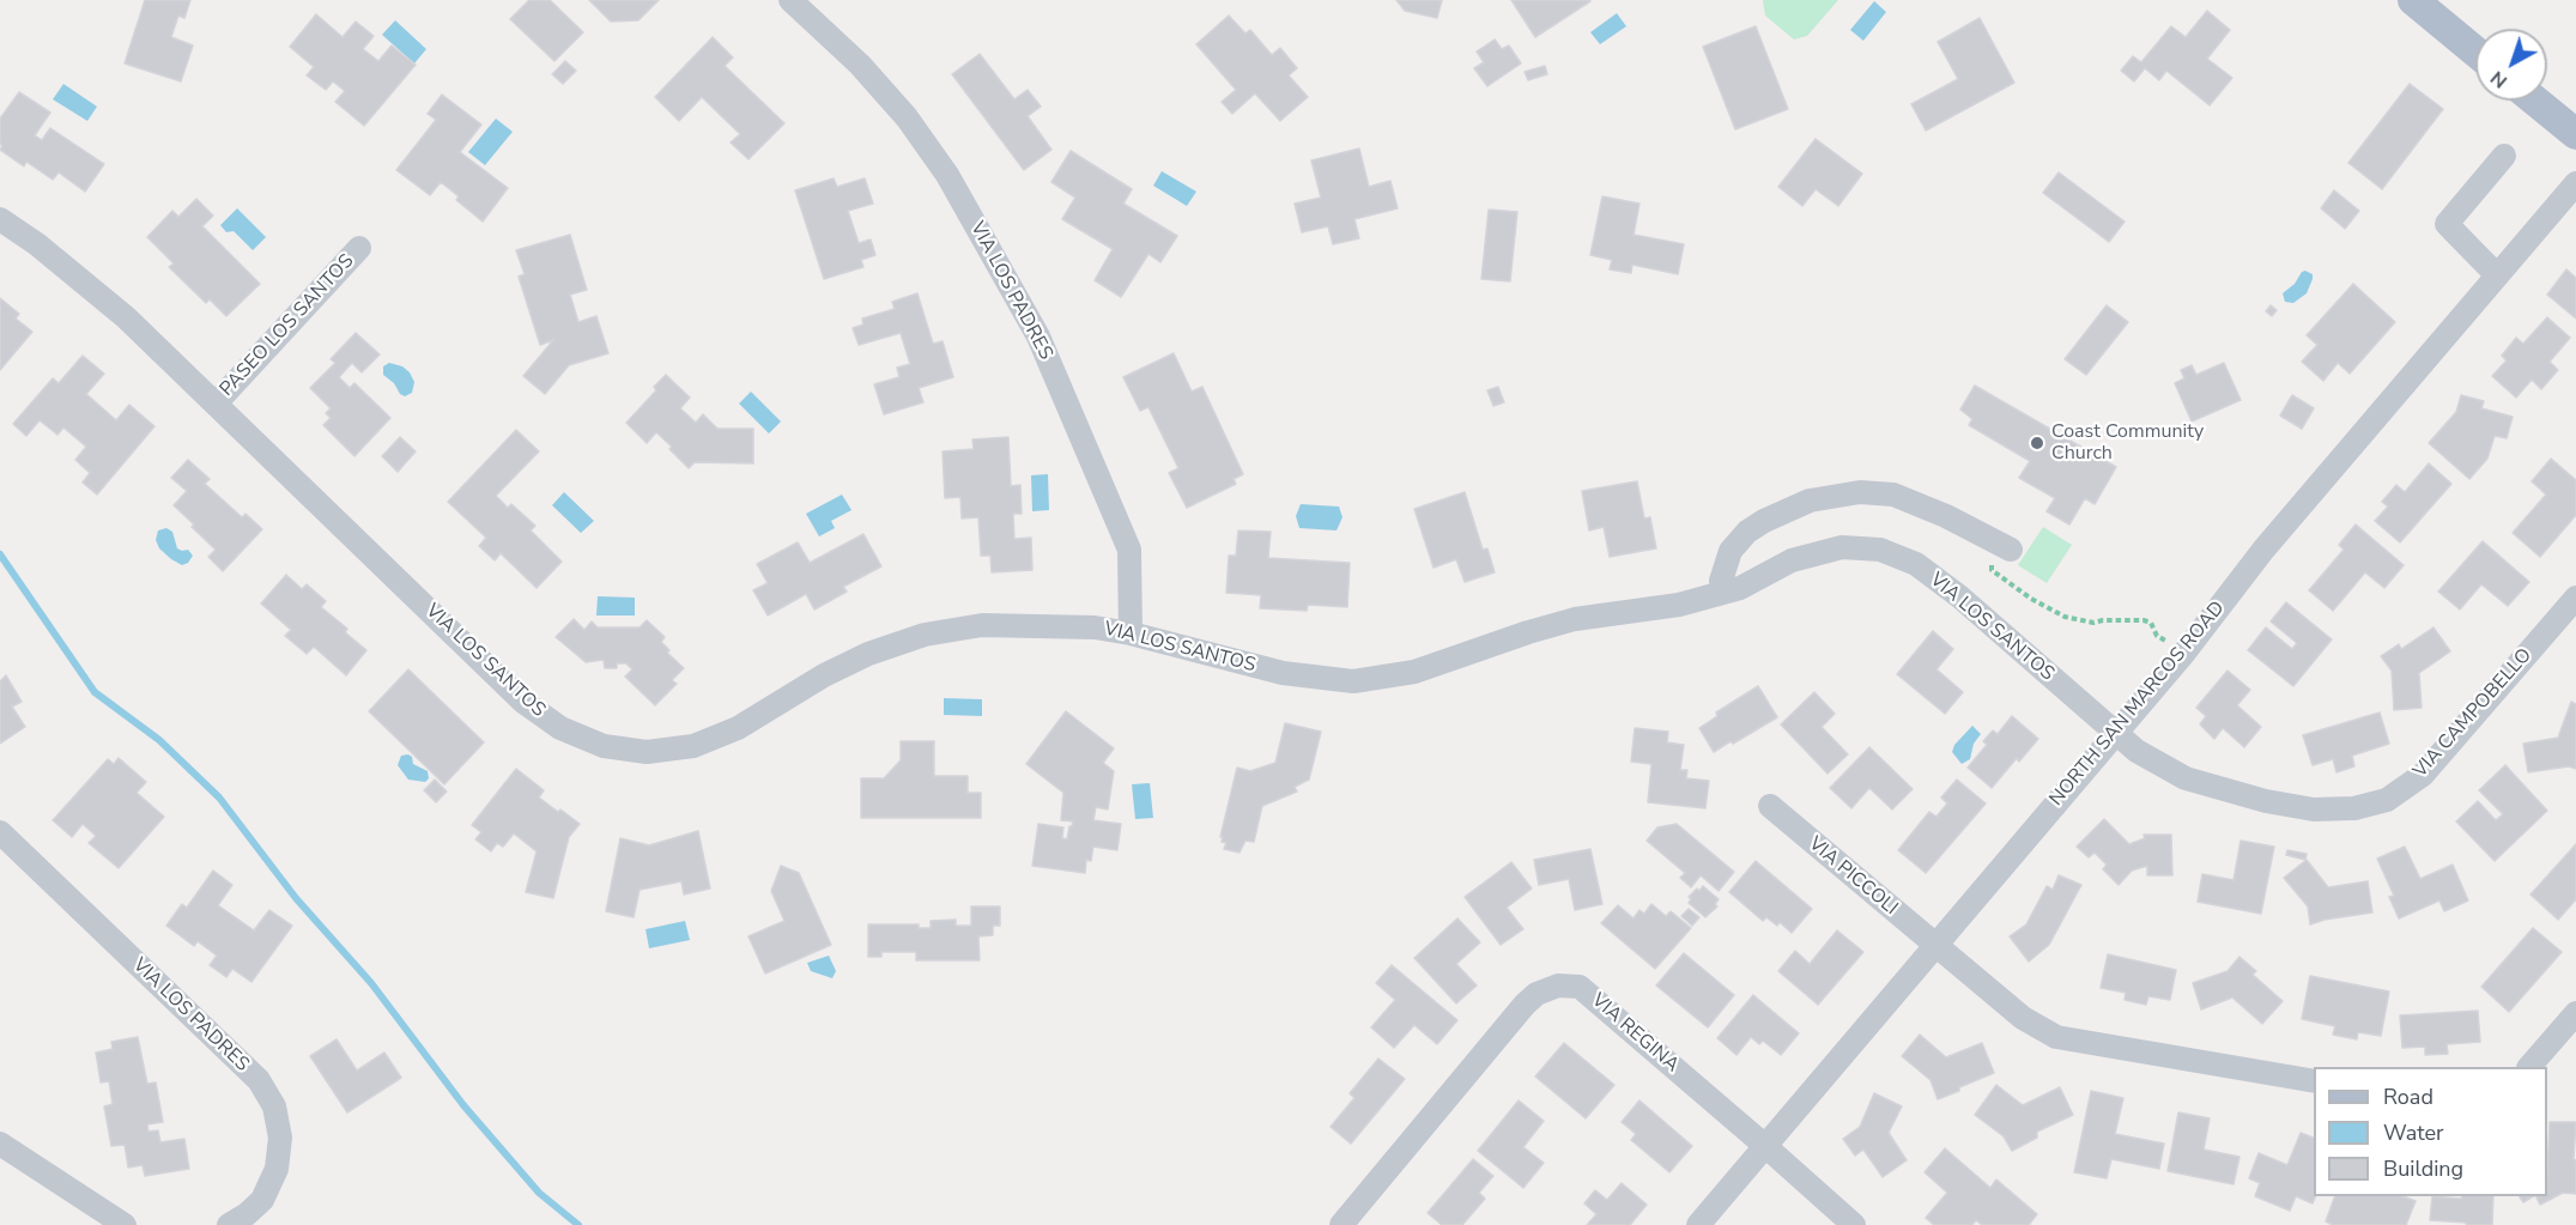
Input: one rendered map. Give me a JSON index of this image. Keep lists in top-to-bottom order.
{
  "streets": {
    "street": [
      "VIA LOS PADRES",
      "PASEO LOS SANTOS",
      "VIA LOS SANTOS",
      "NORTH SAN MARCOS ROAD",
      "VIA CAMPOBELLO",
      "VIA PICCOLI",
      "VIA REGINA"
    ]
  },
  "crossings": [
    ["VIA LOS PADRES", "VIA LOS SANTOS"],
    ["PASEO LOS SANTOS", "VIA LOS SANTOS"],
    ["VIA LOS SANTOS", "NORTH SAN MARCOS ROAD"],
    ["VIA LOS SANTOS", "VIA CAMPOBELLO"],
    ["NORTH SAN MARCOS ROAD", "VIA CAMPOBELLO"],
    ["NORTH SAN MARCOS ROAD", "VIA PICCOLI"],
    ["NORTH SAN MARCOS ROAD", "VIA REGINA"]
  ],
  "places": ["Coast Community Church"],
  "legend": ["Road", "Water", "Building"],
  "north": "bottom left"
}
